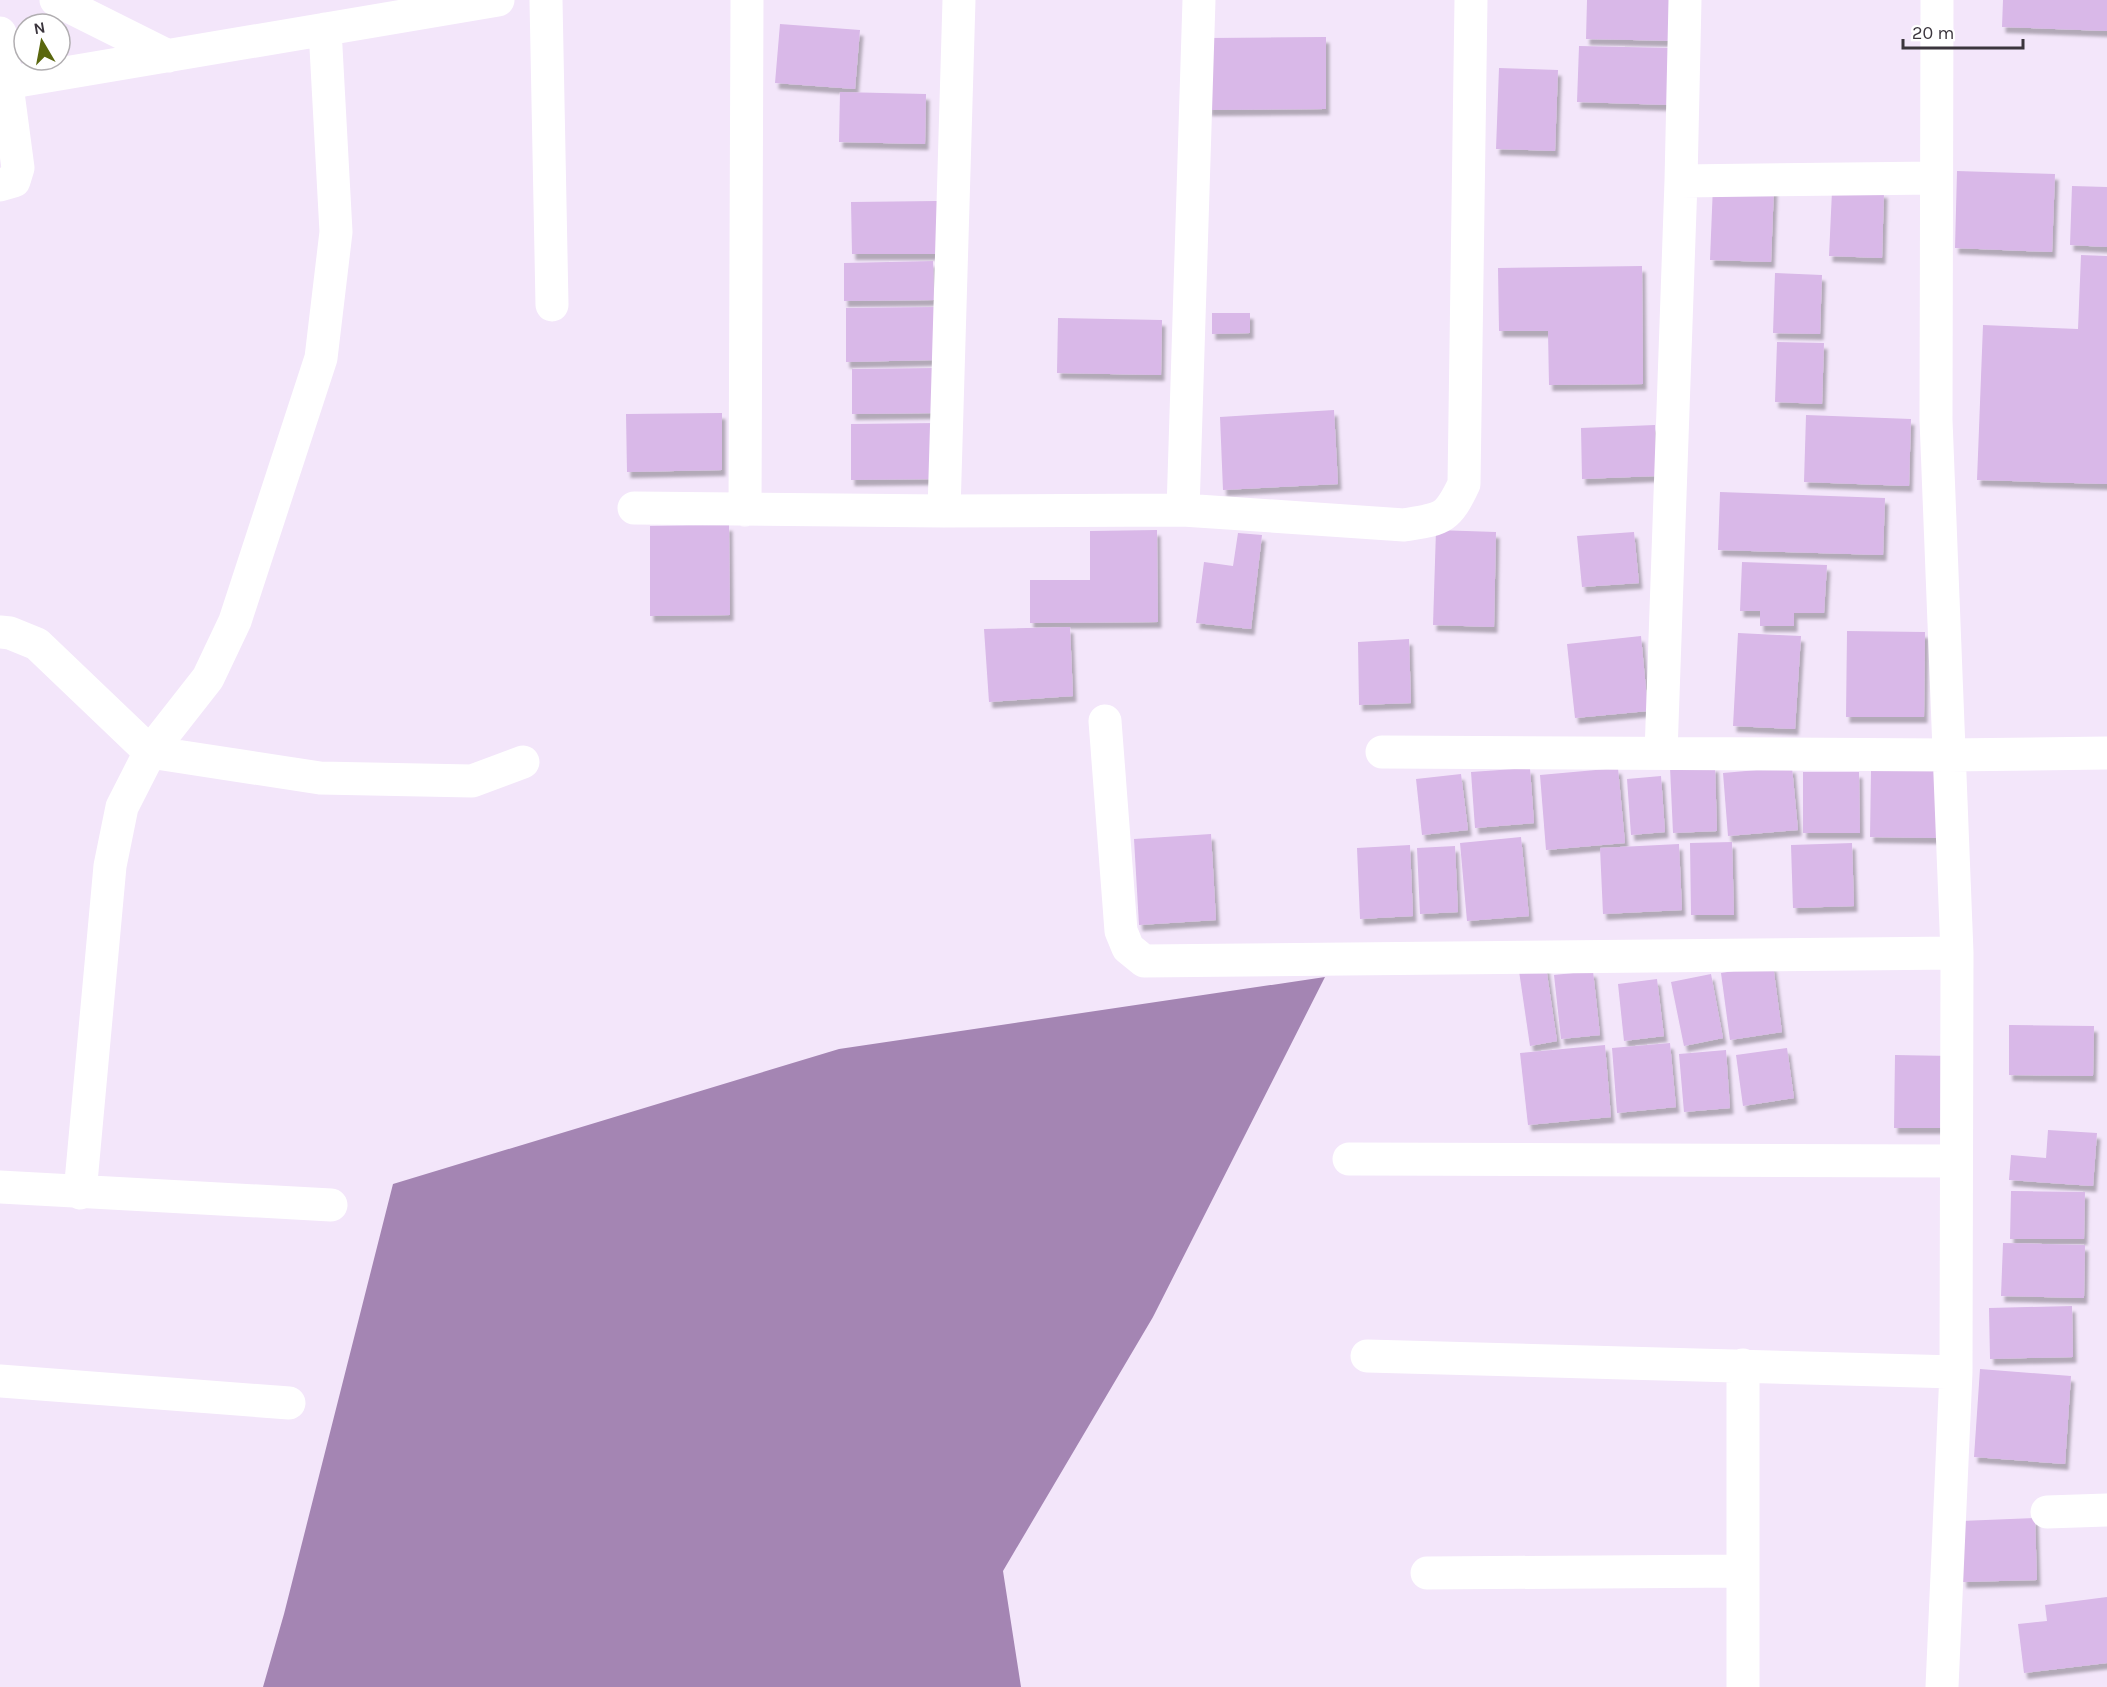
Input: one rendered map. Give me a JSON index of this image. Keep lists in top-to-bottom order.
{
  "scale_bar": "20 m",
  "north": "top"
}
